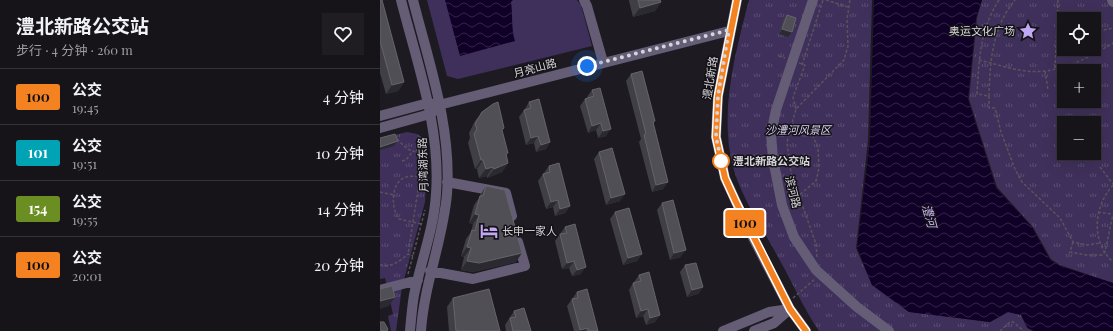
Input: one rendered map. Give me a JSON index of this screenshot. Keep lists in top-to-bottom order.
{
  "streets": {
    "street": [
      "月亮山路",
      "澧北新路",
      "月湾湖东路",
      "滨河路"
    ]
  },
  "crossings": [
    ["月亮山路", "澧北新路"],
    ["月亮山路", "月湾湖东路"]
  ],
  "water": ["澧河"],
  "parks": ["沙澧河风景区"],
  "places": {
    "place": ["奥运文化广场"],
    "other": ["澧北新路公交站"],
    "hotel": ["长申一家人"]
  },
  "lines": ["bus line 100"],
  "page": {
    "heading": ["澧北新路公交站", "步行 · 4 分钟 · 260 m"],
    "on_map": "100",
    "map_buttons": ["+", "−"],
    "list": [
      {
        "mark": "100",
        "name": "公交",
        "note": "19:45",
        "value": "4 分钟"
      },
      {
        "mark": "101",
        "name": "公交",
        "note": "19:51",
        "value": "10 分钟"
      },
      {
        "mark": "154",
        "name": "公交",
        "note": "19:55",
        "value": "14 分钟"
      },
      {
        "mark": "100",
        "name": "公交",
        "note": "20:01",
        "value": "20 分钟"
      }
    ]
  }
}
